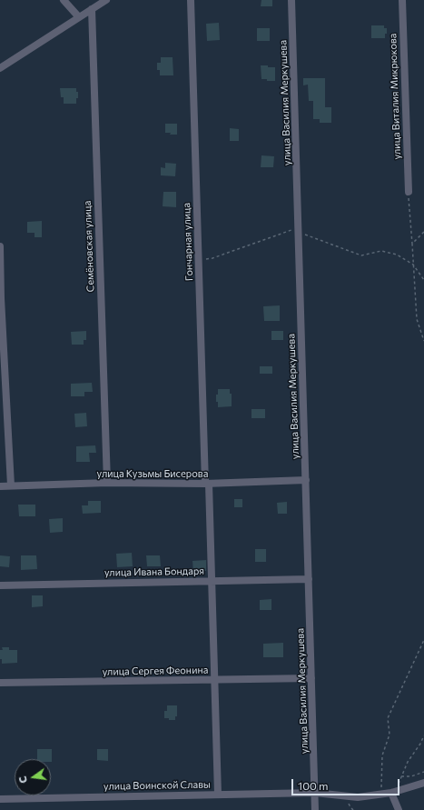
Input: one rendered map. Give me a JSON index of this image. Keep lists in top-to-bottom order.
{
  "streets": {
    "street": [
      "улица Виталия Микрюкова",
      "улица Василия Меркушева",
      "Гончарная улица",
      "Семёновская улица",
      "улица Кузьмы Бисерова",
      "улица Ивана Бондаря",
      "улица Сергея Феонина",
      "улица Воинской Славы"
    ]
  },
  "crossings": [
    ["улица Василия Меркушева", "улица Кузьмы Бисерова"],
    ["улица Василия Меркушева", "улица Ивана Бондаря"],
    ["улица Василия Меркушева", "улица Сергея Феонина"],
    ["улица Василия Меркушева", "улица Воинской Славы"],
    ["Гончарная улица", "улица Кузьмы Бисерова"],
    ["Гончарная улица", "улица Ивана Бондаря"],
    ["Гончарная улица", "улица Сергея Феонина"],
    ["Гончарная улица", "улица Воинской Славы"],
    ["Семёновская улица", "улица Кузьмы Бисерова"]
  ],
  "scale_bar": "100 m",
  "north": "left"
}
